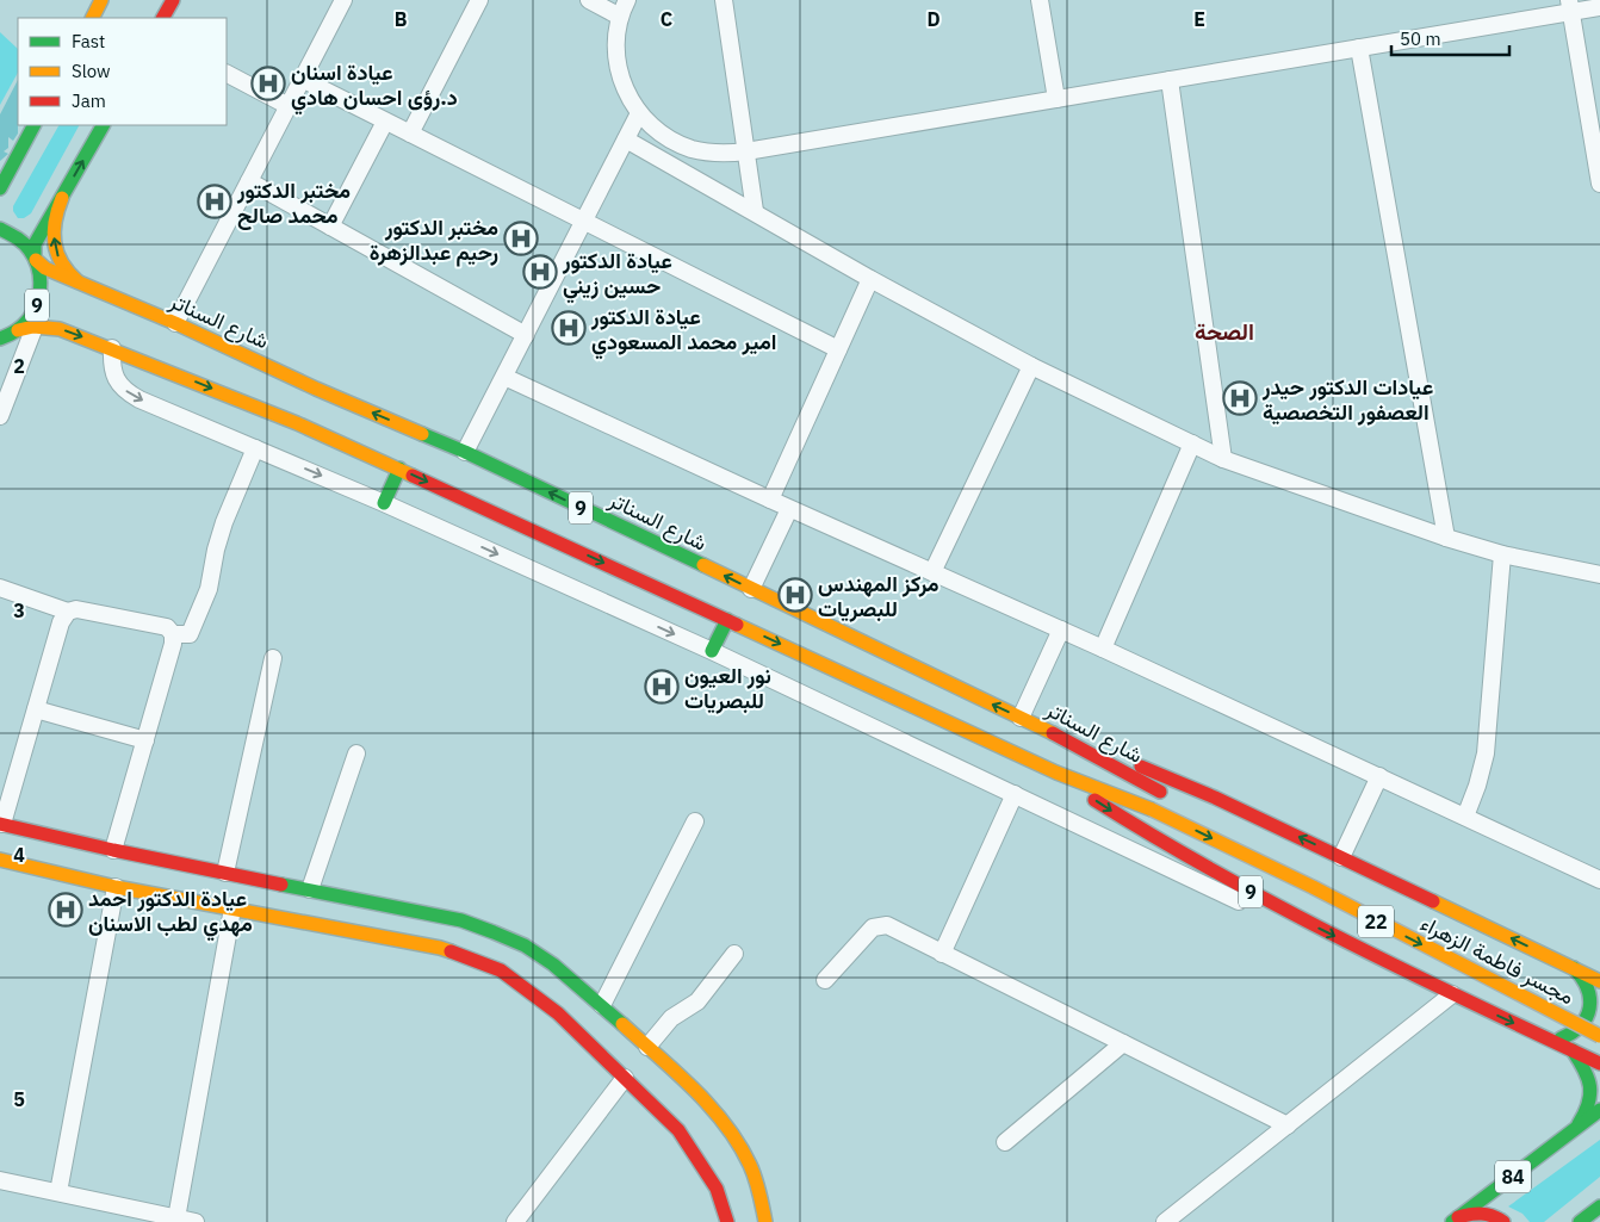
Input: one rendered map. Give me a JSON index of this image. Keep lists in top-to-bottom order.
{
  "streets": {
    "main road": [
      "9",
      "شارع السناتر",
      "22",
      "مجسر فاطمة الزهراء",
      "84"
    ]
  },
  "crossings": [
    ["9", "شارع السناتر"],
    ["9", "مجسر فاطمة الزهراء"]
  ],
  "districts": ["الصحة"],
  "places": {
    "hospital": [
      "عيادة اسنان د.رؤى احسان هادي",
      "مختبر الدكتور محمد صالح",
      "مختبر الدكتور رحيم عبدالزهرة",
      "عيادة الدكتور حسين زيني",
      "عيادة الدكتور امير محمد المسعودي",
      "عيادات الدكتور حيدر العصفور التخصصية",
      "مركز المهندس للبصريات",
      "نور العيون للبصريات",
      "عيادة الدكتور احمد مهدي لطب الاسنان"
    ]
  },
  "legend": ["Fast", "Slow", "Jam"],
  "scale_bar": "50 m",
  "grid": {
    "columns": [
      "B",
      "C",
      "D",
      "E"
    ],
    "rows": [
      "2",
      "3",
      "4",
      "5"
    ]
  }
}
